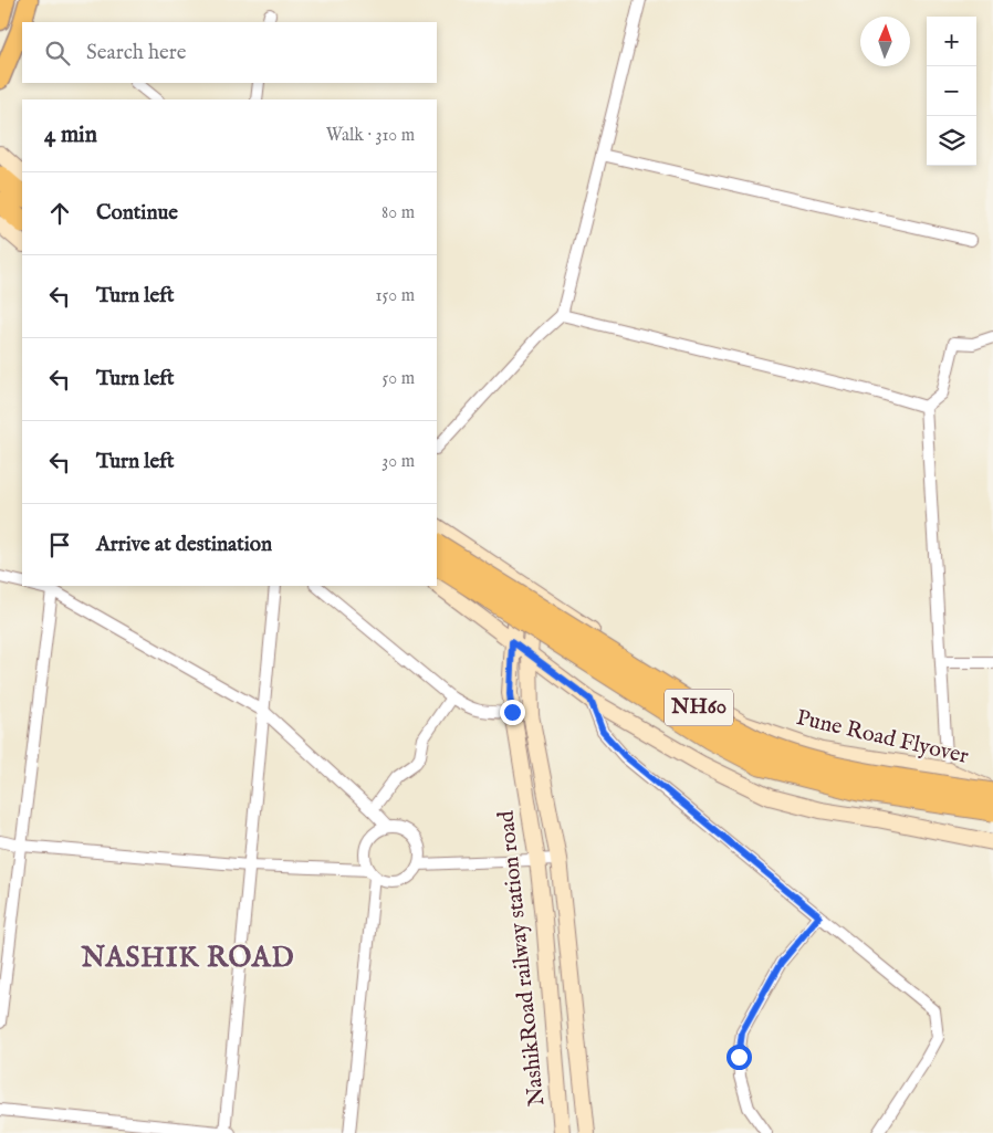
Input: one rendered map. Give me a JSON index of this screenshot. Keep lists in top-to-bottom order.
{
  "streets": {
    "highway": ["NH60"],
    "main road": ["Pune Road Flyover", "NashikRoad railway station road"]
  },
  "crossings": [
    ["NH60", "Pune Road Flyover"],
    ["Pune Road Flyover", "NashikRoad railway station road"]
  ],
  "districts": ["NASHIK ROAD"],
  "north": "top",
  "page": {
    "map_buttons": ["+", "−"],
    "search": "Search here",
    "heading": ["4 min", "Walk · 310 m"],
    "list": [
      ["Continue", "80 m"],
      ["Turn left", "150 m"],
      ["Turn left", "50 m"],
      ["Turn left", "30 m"],
      "Arrive at destination"
    ]
  }
}
